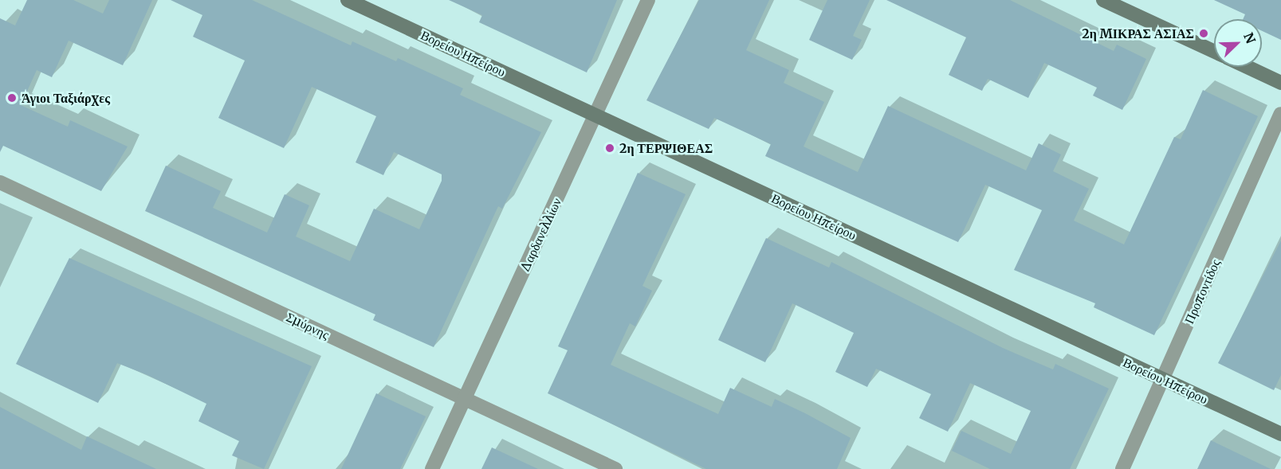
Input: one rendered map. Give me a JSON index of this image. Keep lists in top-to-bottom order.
{
  "streets": {
    "street": [
      "Βορείου Ηπείρου",
      "Δαρδανελλίων",
      "Προποντίδος",
      "Σμύρνης"
    ]
  },
  "crossings": [
    ["Βορείου Ηπείρου", "Δαρδανελλίων"],
    ["Βορείου Ηπείρου", "Προποντίδος"],
    ["Δαρδανελλίων", "Σμύρνης"]
  ],
  "places": ["2η ΜΙΚΡΑΣ ΑΣΙΑΣ", "Άγιοι Ταξιάρχες", "2η ΤΕΡΨΙΘΕΑΣ"],
  "north": "top right"
}
